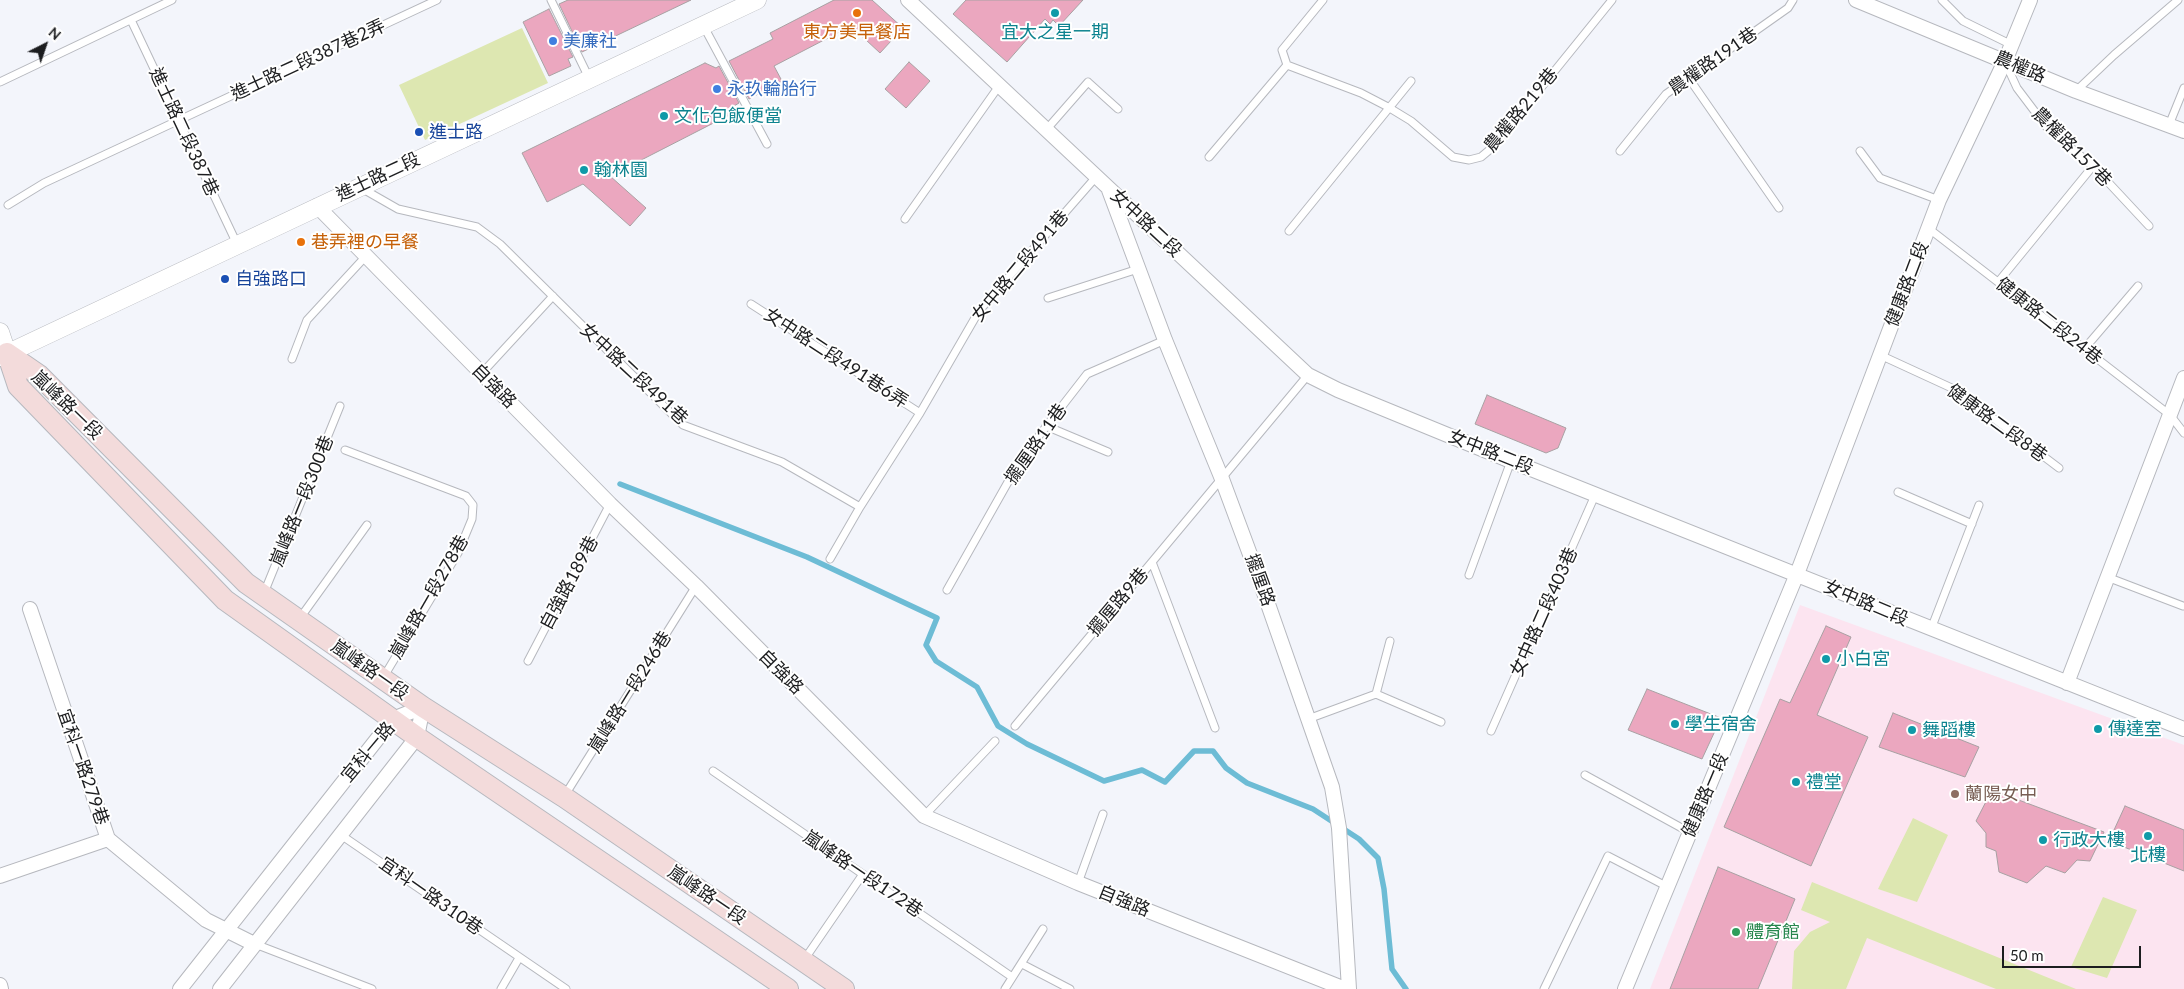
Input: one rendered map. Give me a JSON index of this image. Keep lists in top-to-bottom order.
{
  "streets": {
    "main road": ["嵐峰路一段"],
    "street": [
      "農權路",
      "進士路二段",
      "女中路二段",
      "健康路二段",
      "自強路",
      "擺厘路",
      "宜科一路",
      "宜科一路279巷",
      "健康路一段"
    ],
    "lane": [
      "進士路二段387巷2弄",
      "農權路191巷",
      "農權路219巷",
      "進士路二段387巷",
      "農權路157巷",
      "女中路二段491巷",
      "健康路二段24巷",
      "女中路二段491巷6弄",
      "健康路二段8巷",
      "擺厘路11巷",
      "嵐峰路一段300巷",
      "自強路189巷",
      "嵐峰路一段278巷",
      "擺厘路9巷",
      "女中路二段403巷",
      "嵐峰路一段246巷",
      "嵐峰路一段172巷",
      "宜科一路310巷"
    ]
  },
  "crossings": [
    ["進士路二段387巷2弄", "進士路二段387巷"],
    ["農權路", "農權路157巷"],
    ["農權路", "健康路二段"],
    ["進士路二段387巷", "進士路二段"],
    ["農權路157巷", "健康路二段"],
    ["進士路二段", "女中路二段491巷"],
    ["進士路二段", "自強路"],
    ["進士路二段", "嵐峰路一段"],
    ["女中路二段", "女中路二段491巷"],
    ["女中路二段", "健康路二段"],
    ["女中路二段", "擺厘路"],
    ["女中路二段", "擺厘路9巷"],
    ["女中路二段", "女中路二段403巷"],
    ["女中路二段", "健康路一段"],
    ["女中路二段491巷", "女中路二段491巷6弄"],
    ["健康路二段", "健康路二段24巷"],
    ["健康路二段", "健康路二段8巷"],
    ["健康路二段", "健康路一段"],
    ["自強路", "自強路189巷"],
    ["自強路", "嵐峰路一段246巷"],
    ["嵐峰路一段", "嵐峰路一段300巷"],
    ["嵐峰路一段", "嵐峰路一段278巷"],
    ["嵐峰路一段", "嵐峰路一段246巷"],
    ["嵐峰路一段", "宜科一路"],
    ["擺厘路11巷", "擺厘路"],
    ["擺厘路", "擺厘路9巷"],
    ["宜科一路", "宜科一路279巷"],
    ["宜科一路", "宜科一路310巷"]
  ],
  "places": [
    "東方美早餐店",
    "宜大之星一期",
    "美廉社",
    "永玖輪胎行",
    "文化包飯便當",
    "進士路",
    "翰林園",
    "巷弄裡の早餐",
    "自強路口",
    "小白宮",
    "學生宿舍",
    "傳達室",
    "舞蹈樓",
    "禮堂",
    "蘭陽女中",
    "北樓",
    "行政大樓",
    "體育館"
  ],
  "scale_bar": "50 m",
  "north": "top right"
}
